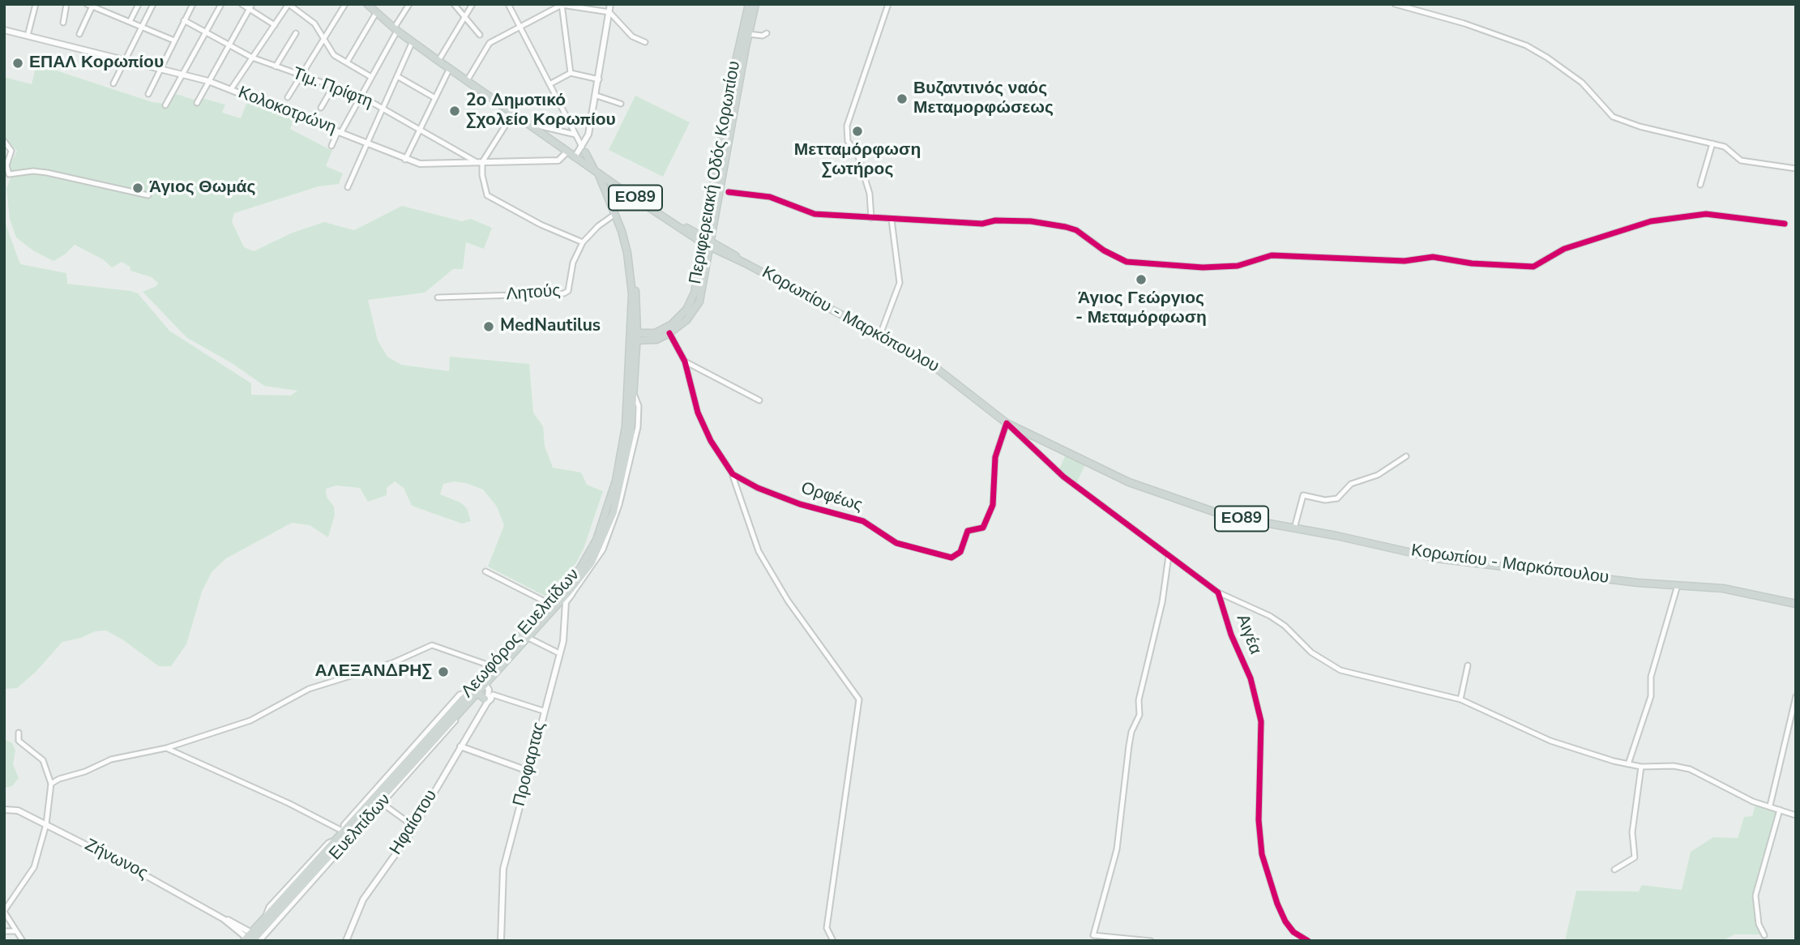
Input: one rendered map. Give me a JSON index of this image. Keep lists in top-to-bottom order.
{
  "streets": {
    "main road": [
      "Περιφερειακή Οδός Κορωπίου",
      "ΕΟ89",
      "Κορωπίου - Μαρκόπουλου",
      "Λεωφόρος Ευελπίδων"
    ],
    "street": [
      "Τιμ. Πρίφτη",
      "Κολοκοτρώνη",
      "Λητούς",
      "Ορφέως",
      "Αιγέα",
      "Προφαρτας",
      "Ηφαίστου",
      "Ζήνωνος"
    ]
  },
  "crossings": [
    ["Τιμ. Πρίφτη", "Κολοκοτρώνη"],
    ["Κολοκοτρώνη", "ΕΟ89"],
    ["Περιφερειακή Οδός Κορωπίου", "Κορωπίου - Μαρκόπουλου"],
    ["Περιφερειακή Οδός Κορωπίου", "Ορφέως"],
    ["Περιφερειακή Οδός Κορωπίου", "Λεωφόρος Ευελπίδων"],
    ["ΕΟ89", "Κορωπίου - Μαρκόπουλου"],
    ["ΕΟ89", "Λεωφόρος Ευελπίδων"],
    ["Λητούς", "Λεωφόρος Ευελπίδων"],
    ["Κορωπίου - Μαρκόπουλου", "Ορφέως"],
    ["Κορωπίου - Μαρκόπουλου", "Λεωφόρος Ευελπίδων"],
    ["Κορωπίου - Μαρκόπουλου", "Αιγέα"],
    ["Ορφέως", "Αιγέα"],
    ["Λεωφόρος Ευελπίδων", "Προφαρτας"],
    ["Λεωφόρος Ευελπίδων", "Ζήνωνος"]
  ],
  "places": [
    "ΕΠΑΛ Κορωπίου",
    "Βυζαντινός ναός Μεταμορφώσεως",
    "2ο Δημοτικό Σχολείο Κορωπίου",
    "Μετταμόρφωση Σωτήρος",
    "Άγιος Θωμάς",
    "Άγιος Γεώργιος - Μεταμόρφωση",
    "MedNautilus",
    "ΑΛΕΞΑΝΔΡΗΣ"
  ]
}
